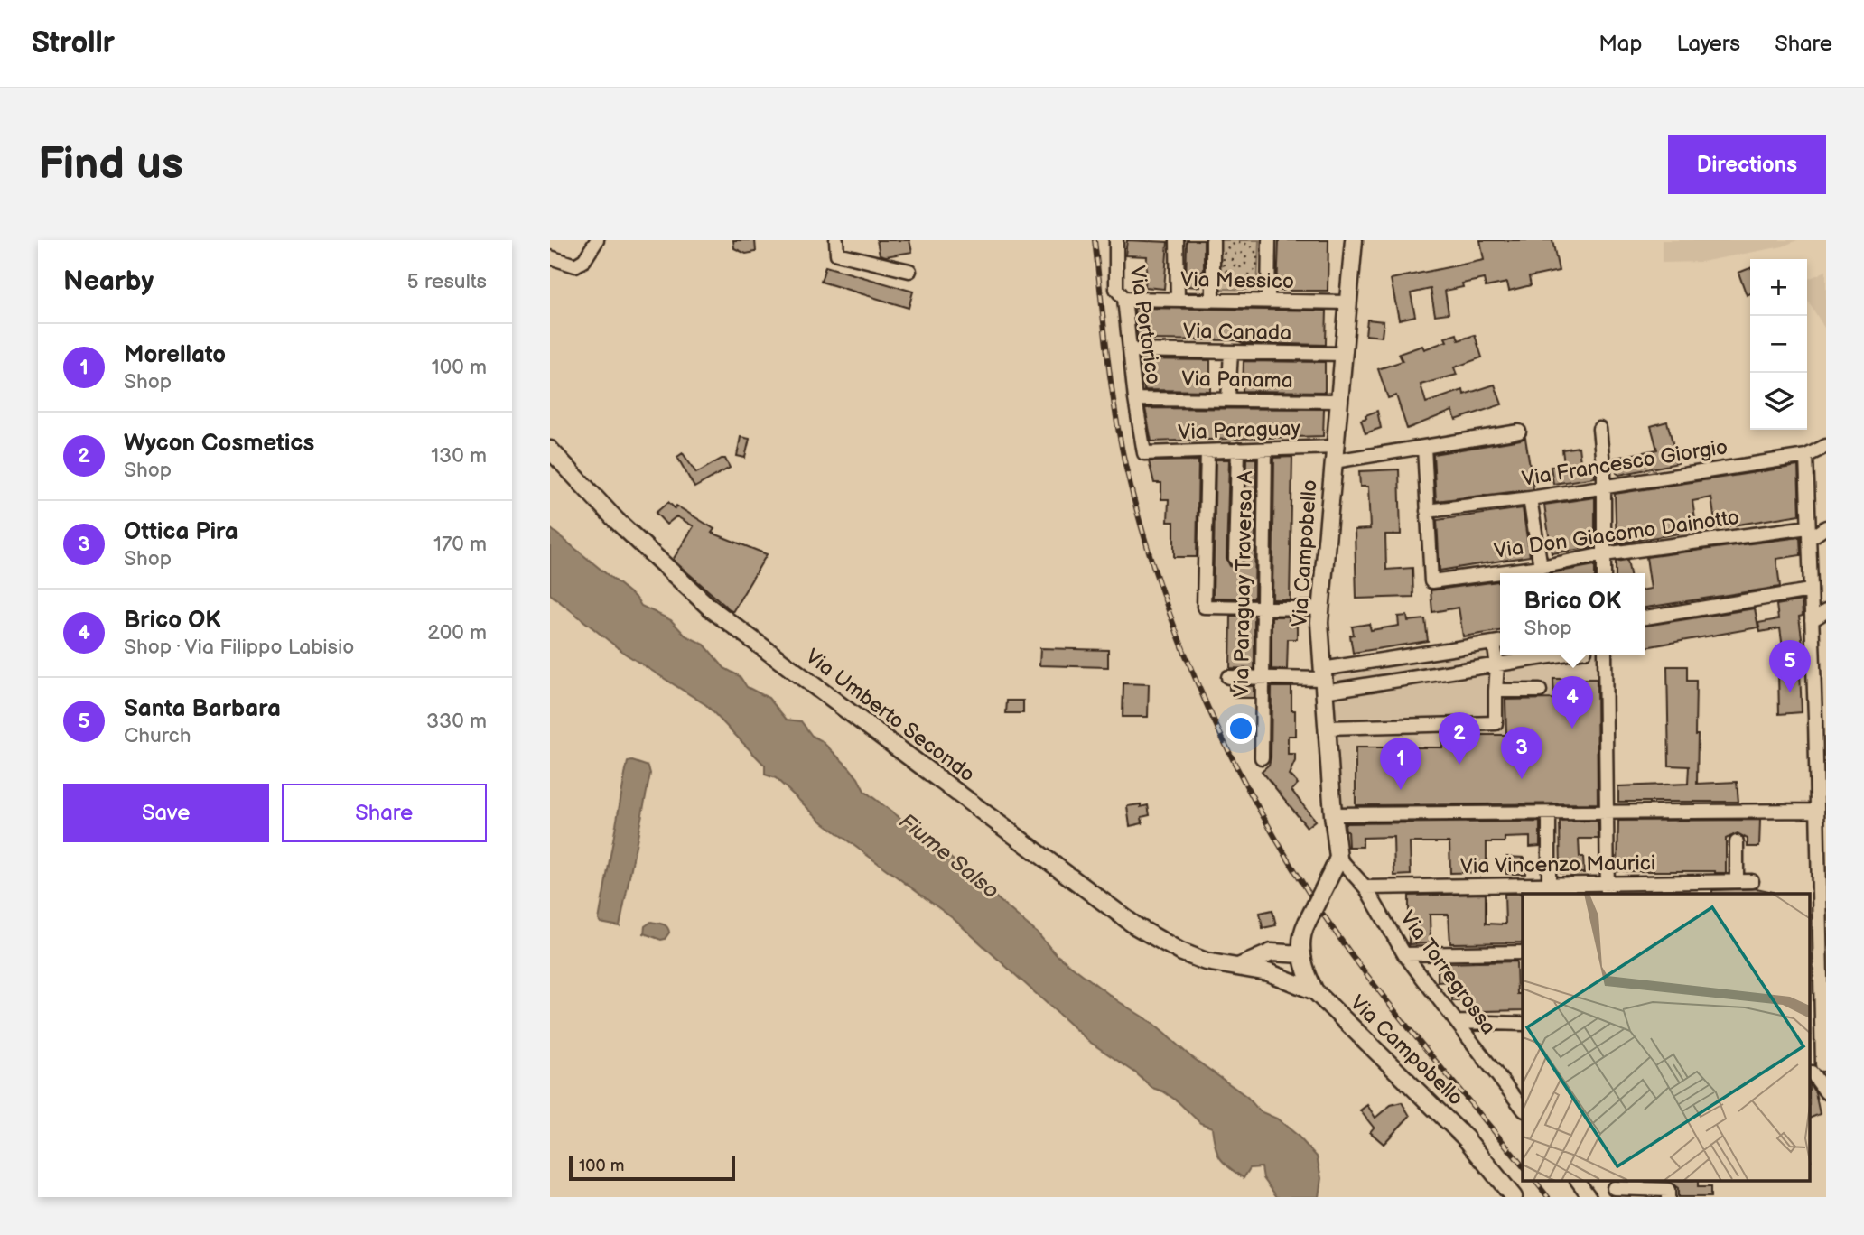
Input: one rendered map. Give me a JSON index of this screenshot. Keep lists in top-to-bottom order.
{
  "streets": {
    "main road": ["Via Campobello", "Via Umberto Secondo"],
    "street": [
      "Via Messico",
      "Via Portorico",
      "Via Canada",
      "Via Panama",
      "Via Paraguay",
      "Via Francesco Giorgio",
      "Via Don Giacomo Dainotto",
      "Via Paraguay Traversa A",
      "Via Vincenzo Maurici",
      "Via Torregrossa"
    ]
  },
  "crossings": [
    ["Via Messico", "Via Portorico"],
    ["Via Messico", "Via Campobello"],
    ["Via Portorico", "Via Canada"],
    ["Via Portorico", "Via Panama"],
    ["Via Portorico", "Via Paraguay"],
    ["Via Canada", "Via Campobello"],
    ["Via Panama", "Via Campobello"],
    ["Via Paraguay", "Via Campobello"],
    ["Via Paraguay", "Via Paraguay Traversa A"],
    ["Via Francesco Giorgio", "Via Don Giacomo Dainotto"],
    ["Via Campobello", "Via Umberto Secondo"],
    ["Via Campobello", "Via Torregrossa"],
    ["Via Vincenzo Maurici", "Via Torregrossa"]
  ],
  "water": ["Fiume Salso"],
  "scale_bar": "100 m",
  "page": {
    "header": "Strollr",
    "nav": ["Map", "Layers", "Share"],
    "buttons": [
      "Directions",
      ["Save", "Share"]
    ],
    "title": "Find us",
    "heading": ["Nearby", "5 results"],
    "map_buttons": ["+", "−"],
    "list": [
      {
        "mark": "1",
        "name": "Morellato",
        "note": "Shop",
        "value": "100 m"
      },
      {
        "mark": "2",
        "name": "Wycon Cosmetics",
        "note": "Shop",
        "value": "130 m"
      },
      {
        "mark": "3",
        "name": "Ottica Pira",
        "note": "Shop",
        "value": "170 m"
      },
      {
        "mark": "4",
        "name": "Brico OK",
        "note": "Shop · Via Filippo Labisio",
        "value": "200 m"
      },
      {
        "mark": "5",
        "name": "Santa Barbara",
        "note": "Church",
        "value": "330 m"
      }
    ],
    "popup": ["Brico OK", "Shop"],
    "pins": [
      "5",
      "4",
      "2",
      "3",
      "1"
    ],
    "scale": "100 m"
  }
}
